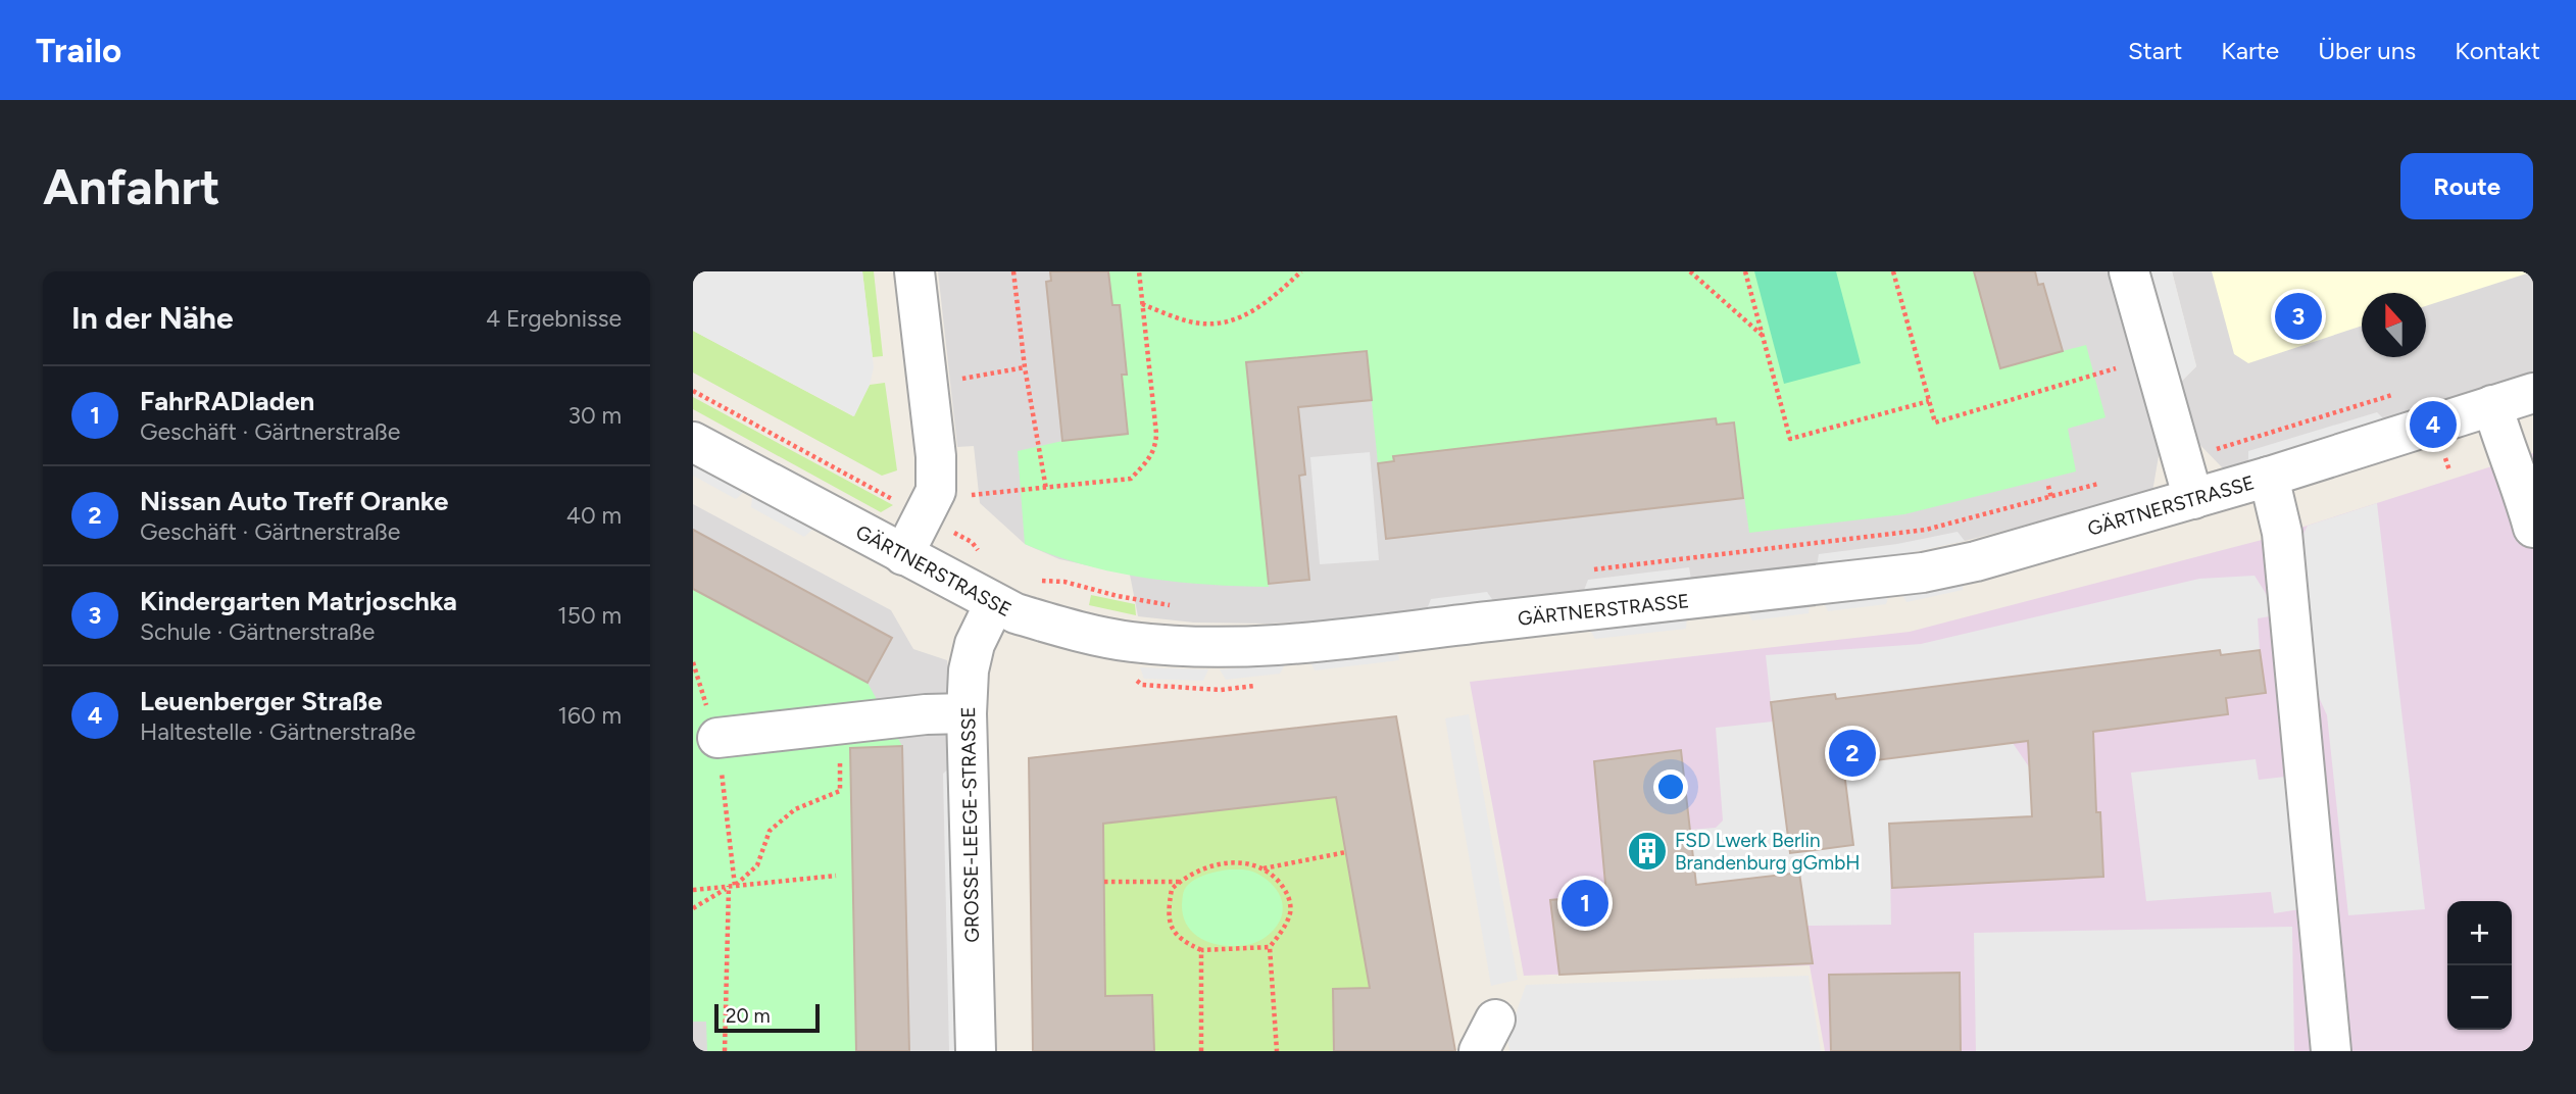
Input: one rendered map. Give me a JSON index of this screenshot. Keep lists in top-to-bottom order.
{
  "streets": {
    "street": ["GÄRTNERSTRASSE", "GROSSE-LEEGE-STRASSE"]
  },
  "crossings": [
    ["GÄRTNERSTRASSE", "GROSSE-LEEGE-STRASSE"]
  ],
  "places": {
    "building": ["FSD Lwerk Berlin Brandenburg gGmbH"]
  },
  "scale_bar": "20 m",
  "north": "top",
  "page": {
    "header": "Trailo",
    "nav": [
      "Start",
      "Karte",
      "Über uns",
      "Kontakt"
    ],
    "buttons": "Route",
    "title": "Anfahrt",
    "heading": ["In der Nähe", "4 Ergebnisse"],
    "pins": [
      "3",
      "4",
      "2",
      "1"
    ],
    "list": [
      {
        "mark": "1",
        "name": "FahrRADladen",
        "note": "Geschäft · Gärtnerstraße",
        "value": "30 m"
      },
      {
        "mark": "2",
        "name": "Nissan Auto Treff Oranke",
        "note": "Geschäft · Gärtnerstraße",
        "value": "40 m"
      },
      {
        "mark": "3",
        "name": "Kindergarten Matrjoschka",
        "note": "Schule · Gärtnerstraße",
        "value": "150 m"
      },
      {
        "mark": "4",
        "name": "Leuenberger Straße",
        "note": "Haltestelle · Gärtnerstraße",
        "value": "160 m"
      }
    ],
    "map_buttons": ["+", "−"],
    "scale": "20 m"
  }
}
